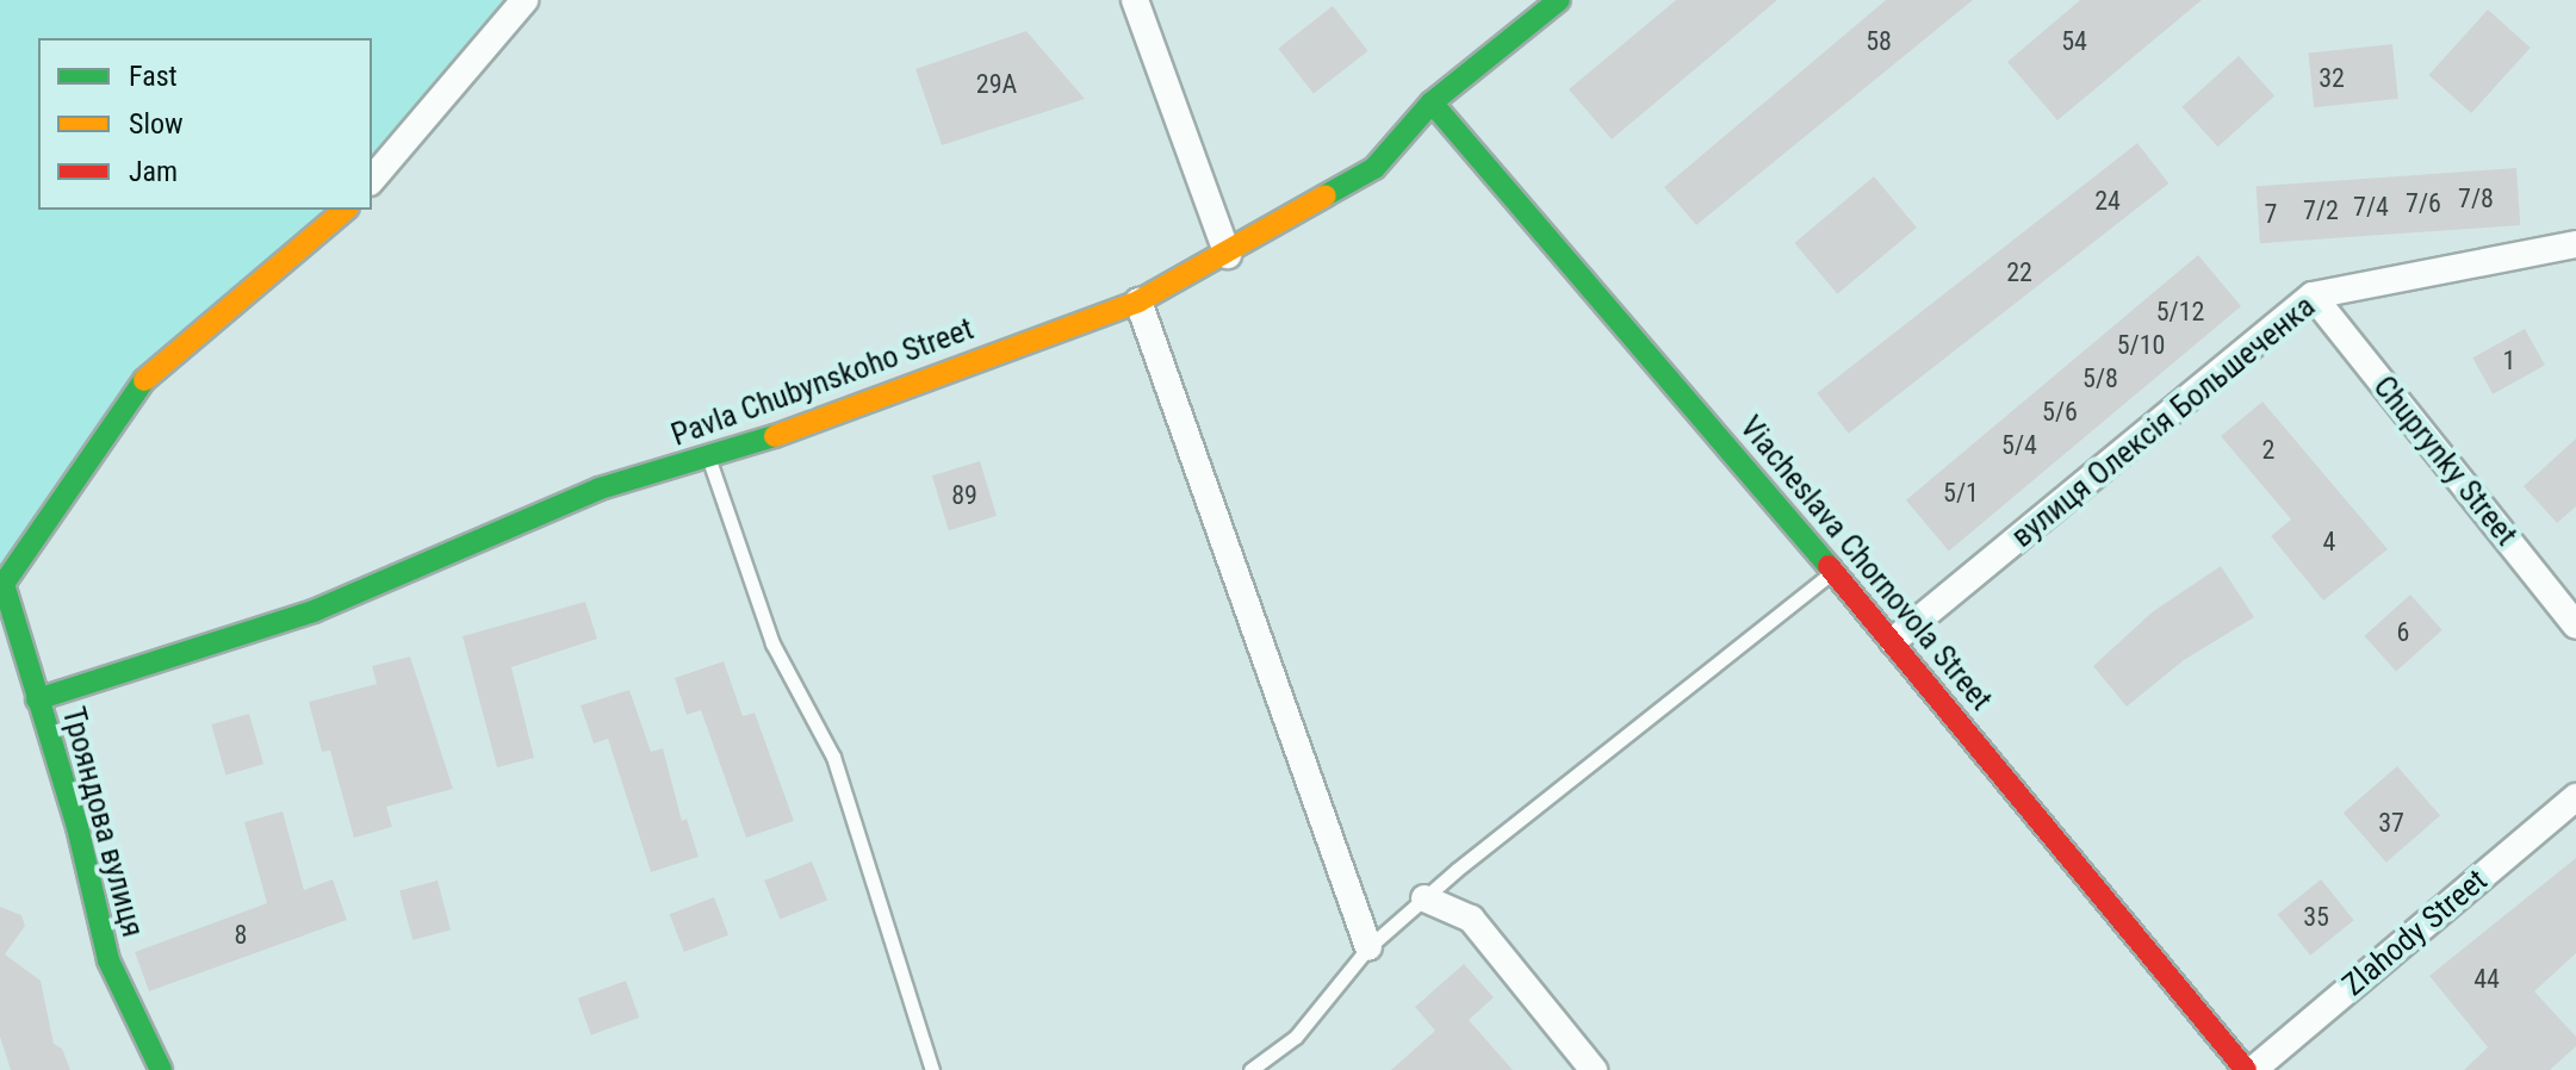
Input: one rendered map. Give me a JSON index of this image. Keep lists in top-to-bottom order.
{
  "streets": {
    "street": [
      "Pavla Chubynskoho Street",
      "вулиця Олексія Большеченка",
      "Chuprynky Street",
      "Viacheslava Chornovola Street",
      "Трояндова вулиця",
      "Zlahody Street"
    ]
  },
  "crossings": [
    ["Pavla Chubynskoho Street", "Viacheslava Chornovola Street"],
    ["Pavla Chubynskoho Street", "Трояндова вулиця"],
    ["вулиця Олексія Большеченка", "Chuprynky Street"],
    ["вулиця Олексія Большеченка", "Viacheslava Chornovola Street"]
  ],
  "house_numbers": [
    "58",
    "54",
    "32",
    "29А",
    "7/8",
    "24",
    "7/6",
    "7/4",
    "7/2",
    "7",
    "22",
    "5/12",
    "5/10",
    "1",
    "5/8",
    "5/6",
    "5/4",
    "2",
    "5/1",
    "89",
    "4",
    "6",
    "37",
    "35",
    "8",
    "44"
  ],
  "legend": ["Fast", "Slow", "Jam"]
}
